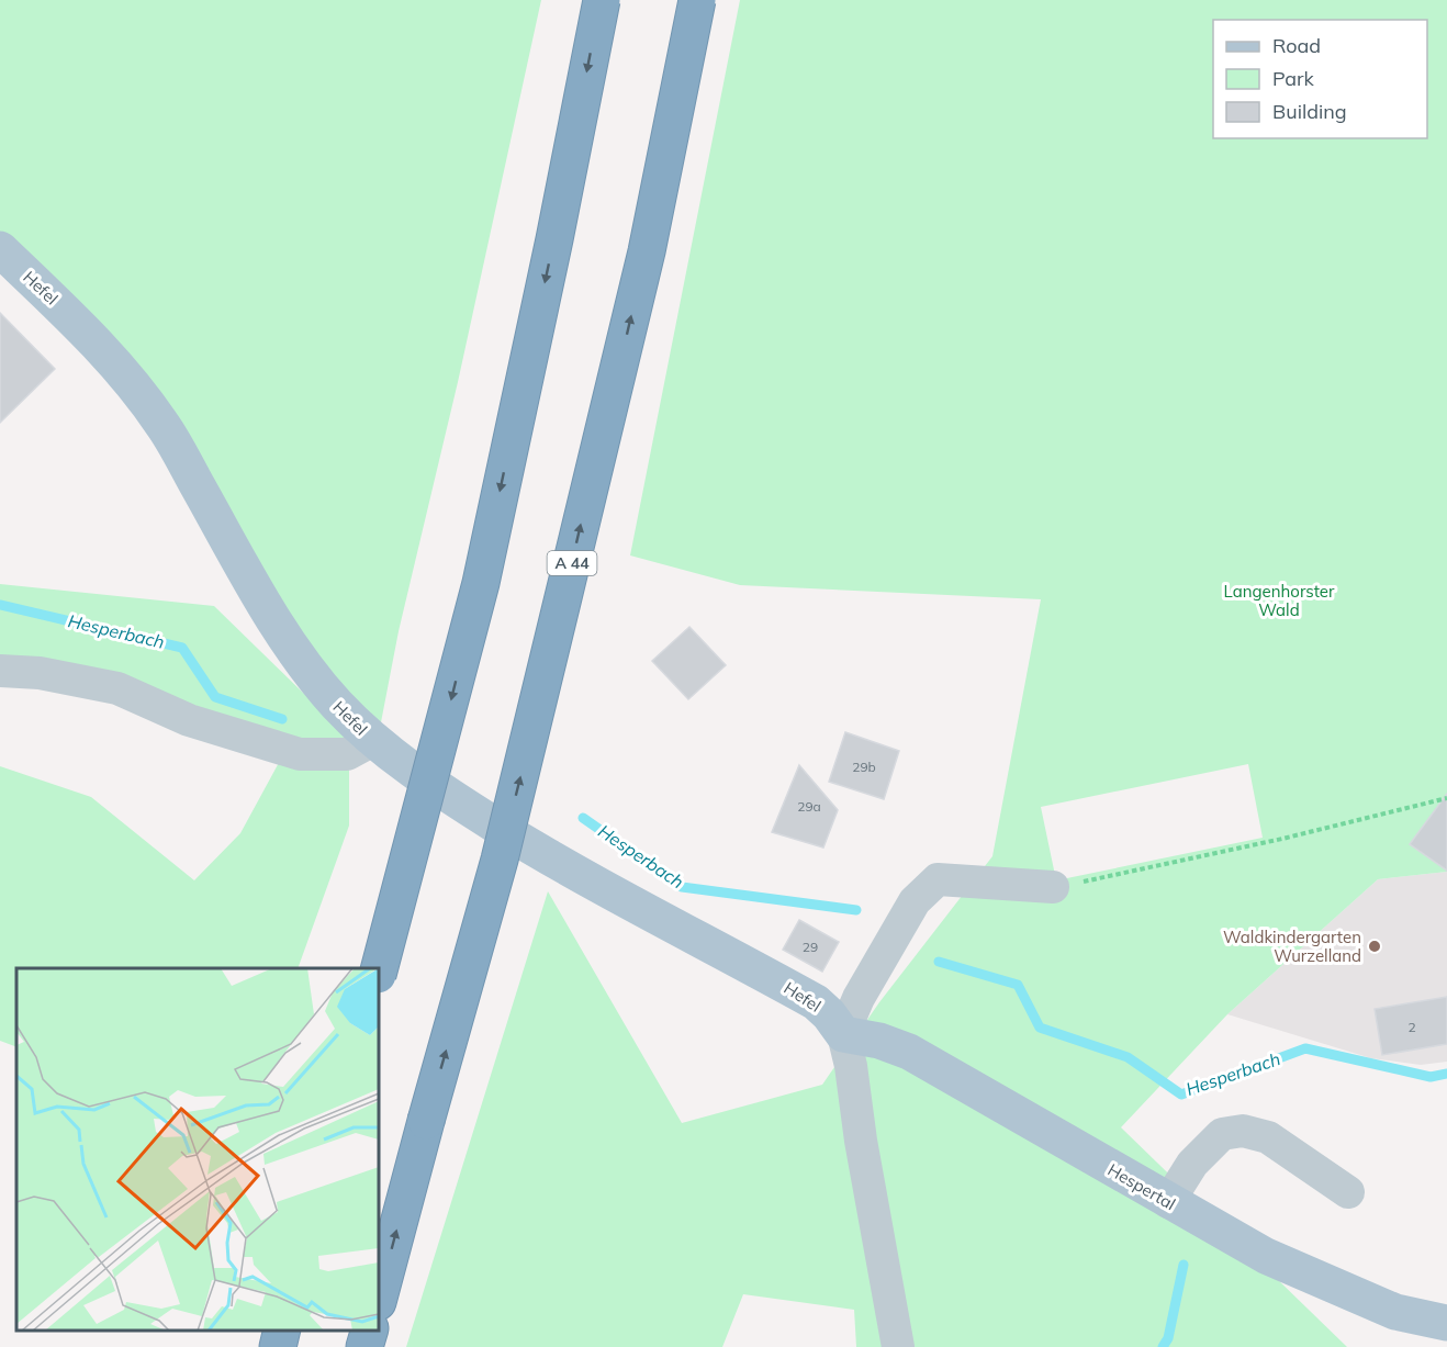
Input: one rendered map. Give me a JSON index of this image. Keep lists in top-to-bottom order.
{
  "streets": {
    "highway": ["A 44"],
    "main road": ["Hefel", "Hespertal"]
  },
  "crossings": [
    ["Hefel", "Hespertal"]
  ],
  "water": ["Hesperbach"],
  "parks": ["Langenhorster Wald"],
  "places": ["Waldkindergarten Wurzelland"],
  "house_numbers": [
    "29b",
    "29a",
    "29",
    "2"
  ],
  "legend": ["Road", "Park", "Building"]
}
